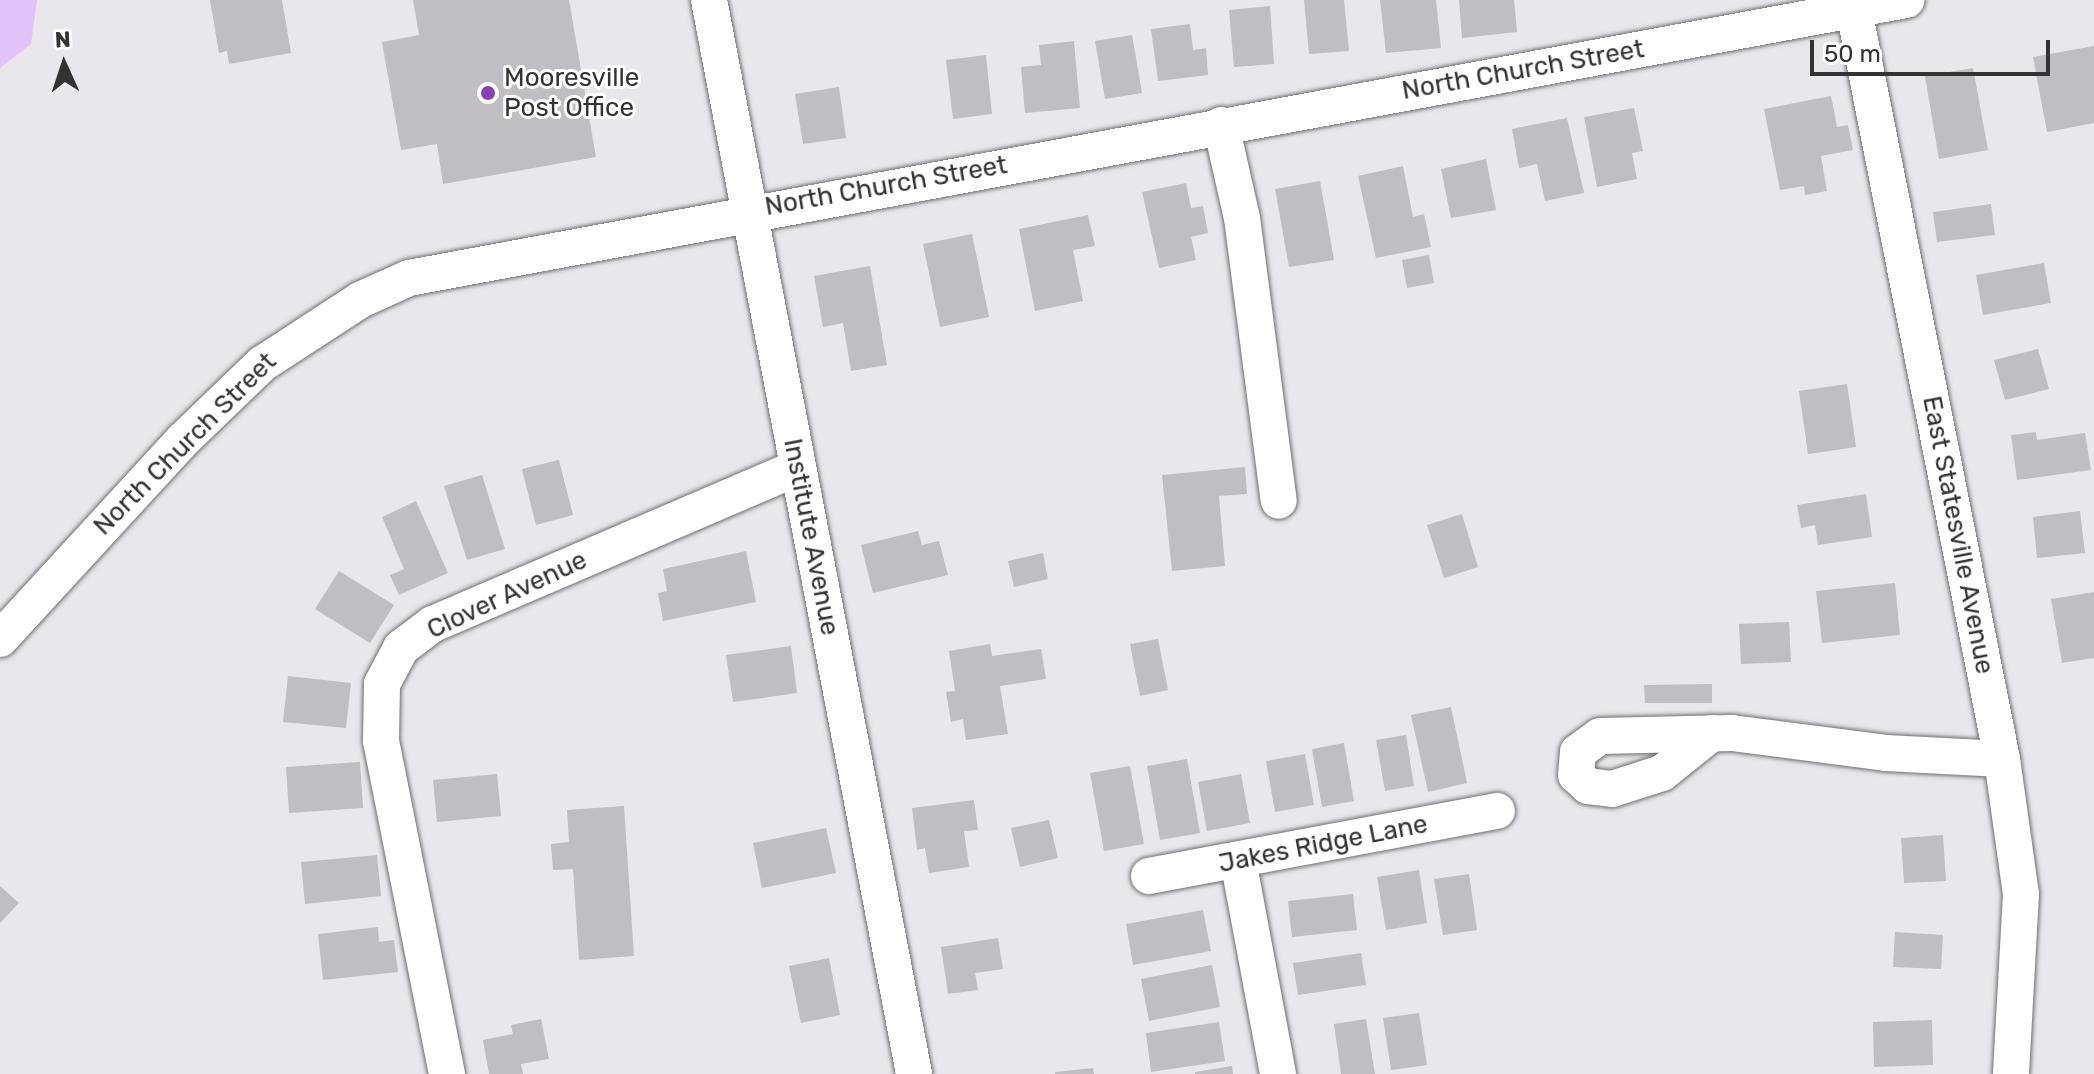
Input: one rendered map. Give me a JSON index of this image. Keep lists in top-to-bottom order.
{
  "streets": {
    "street": [
      "North Church Street",
      "East Statesville Avenue",
      "Institute Avenue",
      "Clover Avenue",
      "Jakes Ridge Lane"
    ]
  },
  "crossings": [
    ["North Church Street", "East Statesville Avenue"],
    ["North Church Street", "Institute Avenue"],
    ["Institute Avenue", "Clover Avenue"]
  ],
  "places": ["Mooresville Post Office"],
  "scale_bar": "50 m",
  "north": "top"
}
